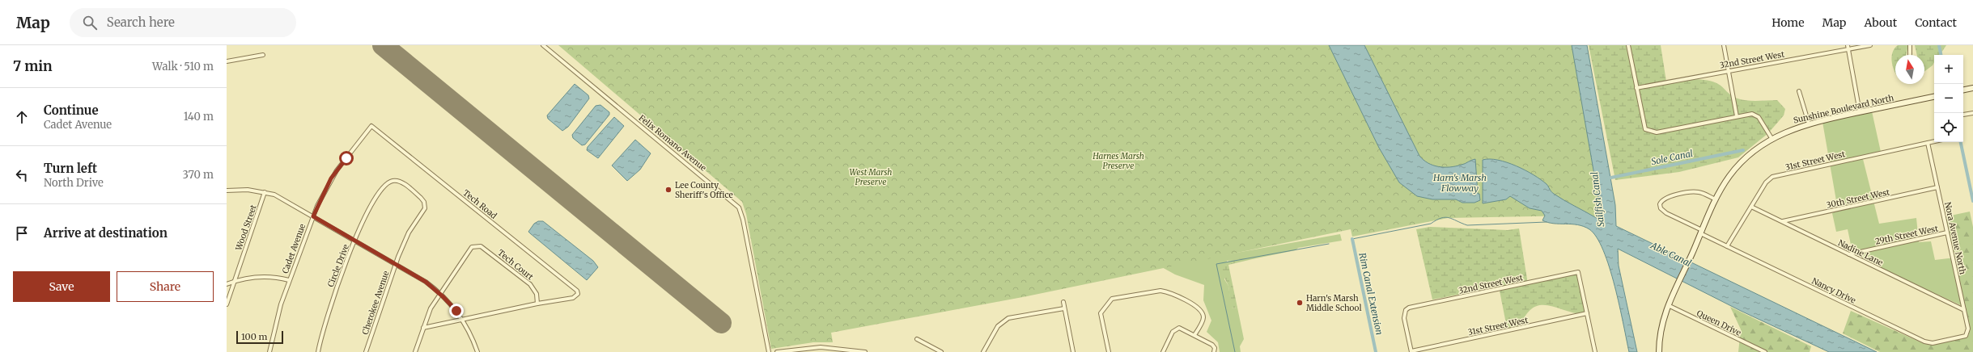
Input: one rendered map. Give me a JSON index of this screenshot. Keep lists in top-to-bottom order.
{
  "streets": {
    "street": [
      "32nd Street West",
      "Sunshine Boulevard North",
      "Felix Romano Avenue",
      "31st Street West",
      "30th Street West",
      "Tech Road",
      "Wood Street",
      "29th Street West",
      "Nora Avenue North",
      "Cadet Avenue",
      "Nadine Lane",
      "Tech Court",
      "Circle Drive",
      "Nancy Drive",
      "Cherokee Avenue",
      "Queen Drive"
    ]
  },
  "crossings": [
    ["32nd Street West", "31st Street West"],
    ["Sunshine Boulevard North", "Nancy Drive"],
    ["Sunshine Boulevard North", "Queen Drive"],
    ["31st Street West", "Nora Avenue North"],
    ["31st Street West", "Nadine Lane"],
    ["31st Street West", "Nancy Drive"],
    ["30th Street West", "Nora Avenue North"],
    ["30th Street West", "Nadine Lane"],
    ["Tech Road", "Cadet Avenue"],
    ["Tech Road", "Tech Court"],
    ["29th Street West", "Nora Avenue North"],
    ["29th Street West", "Nadine Lane"],
    ["Nora Avenue North", "Nadine Lane"],
    ["Nora Avenue North", "Nancy Drive"],
    ["Circle Drive", "Cherokee Avenue"]
  ],
  "water": [
    "Sole Canal",
    "Harn's Marsh Flowway",
    "Sailfish Canal",
    "Able Canal",
    "Rim Canal Extension"
  ],
  "parks": ["Harnes Marsh Preserve", "West Marsh Preserve"],
  "places": ["Lee County Sheriff's Office", "Harn's Marsh Middle School"],
  "scale_bar": "100 m",
  "north": "top",
  "page": {
    "header": "Map",
    "search": "Search here",
    "nav": [
      "Home",
      "Map",
      "About",
      "Contact"
    ],
    "heading": ["7 min", "Walk · 510 m"],
    "map_buttons": ["+", "−"],
    "list": [
      ["Continue", "Cadet Avenue", "140 m"],
      ["Turn left", "North Drive", "370 m"],
      "Arrive at destination"
    ],
    "buttons": ["Save", "Share"],
    "scale": "100 m"
  }
}
